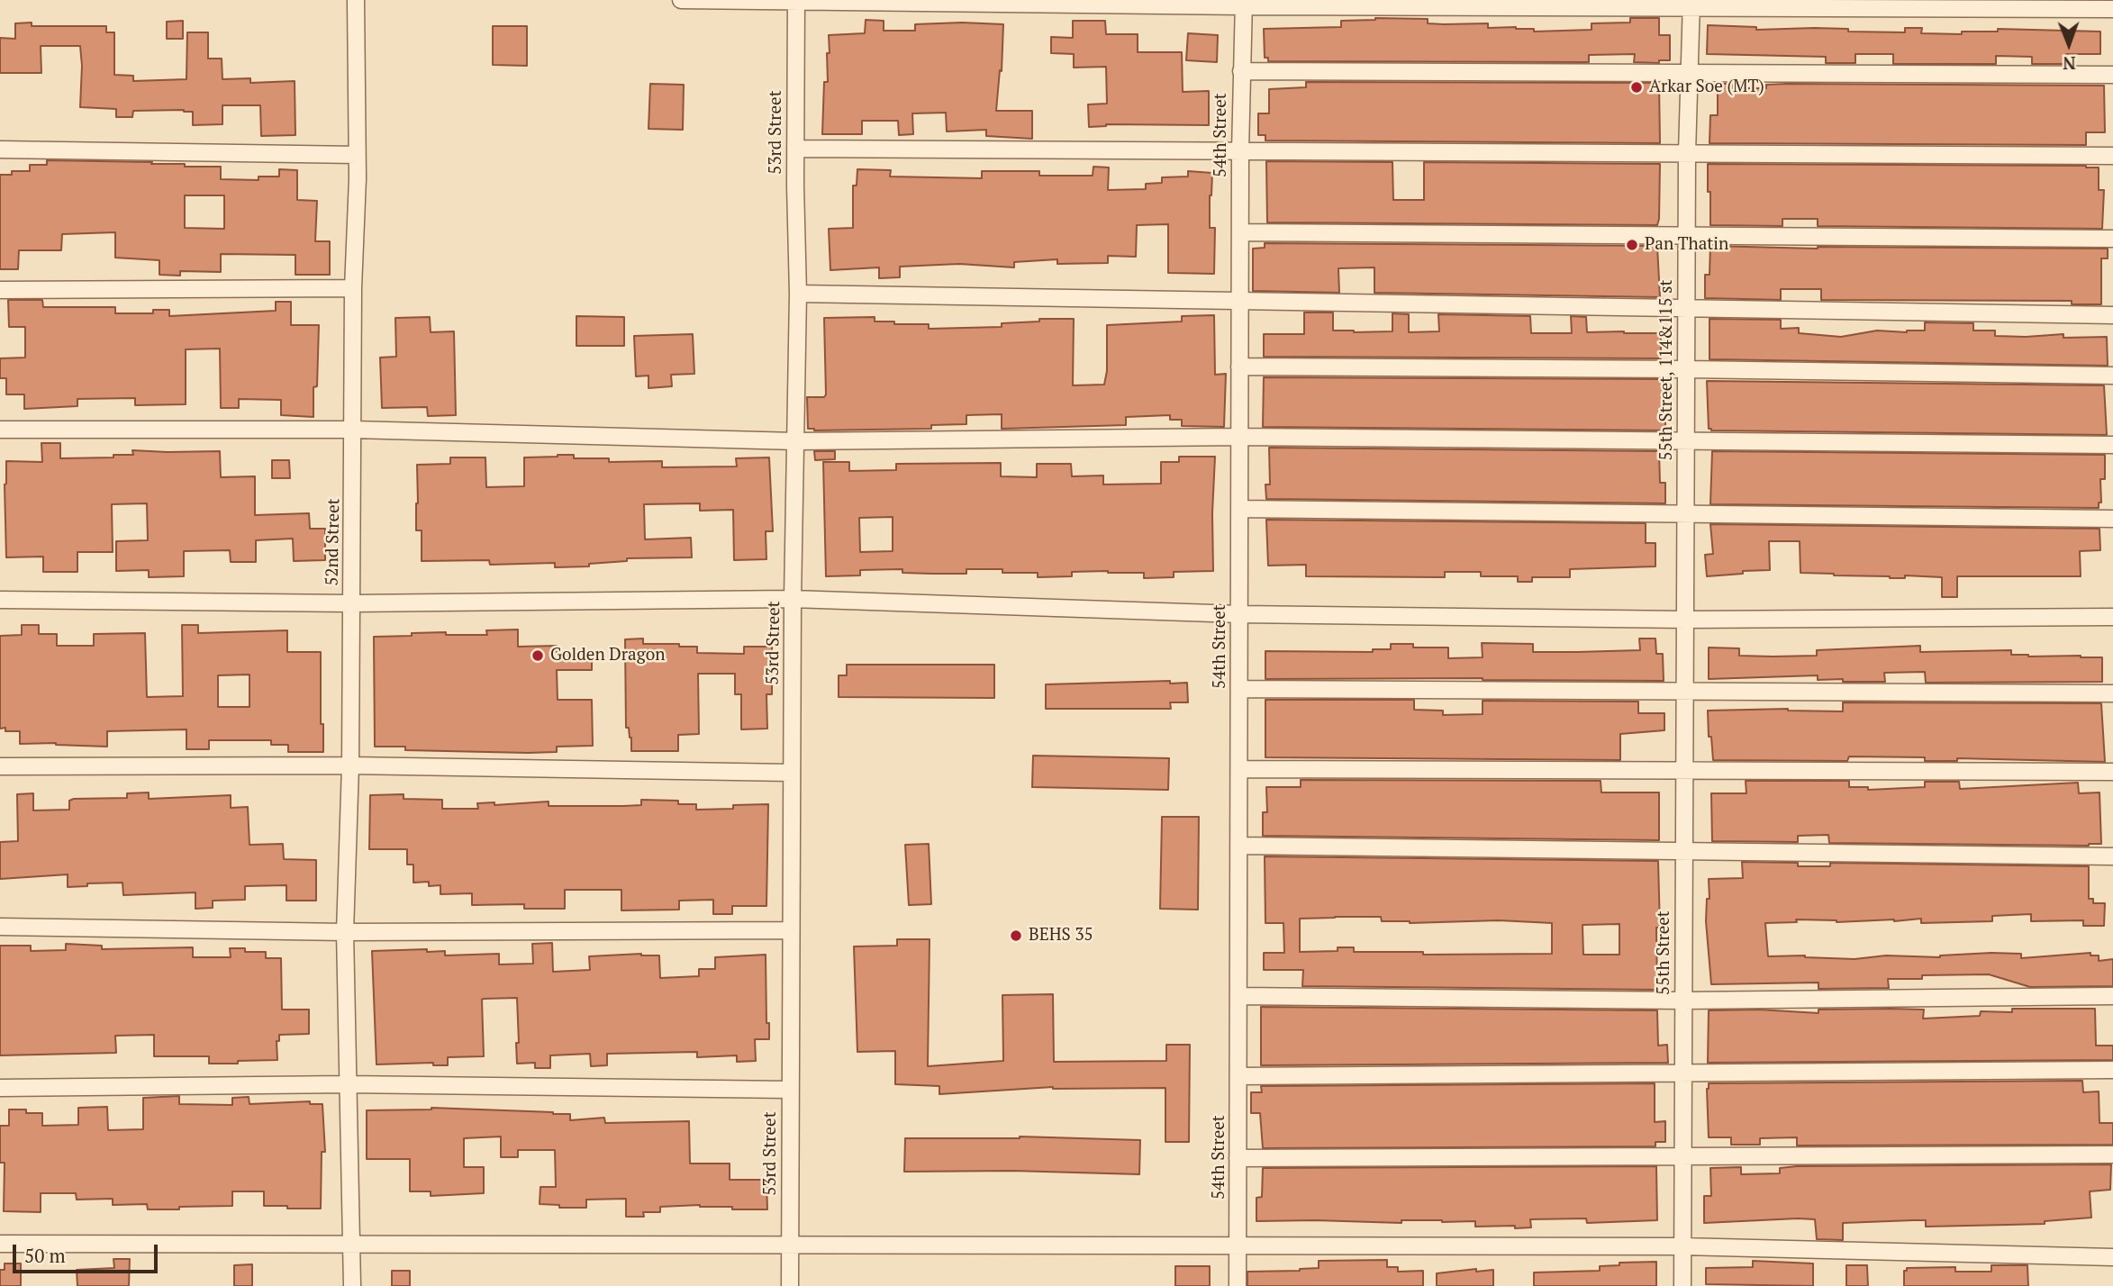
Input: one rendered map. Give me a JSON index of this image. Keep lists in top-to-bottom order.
{
  "streets": {
    "street": [
      "53rd Street",
      "54th Street",
      "55th Street, 114&115 st",
      "52nd Street",
      "55th Street"
    ]
  },
  "crossings": [
    ["55th Street, 114&115 st", "55th Street"]
  ],
  "places": [
    "Arkar Soe (MT)",
    "Pan Thatin",
    "Golden Dragon",
    "BEHS 35"
  ],
  "scale_bar": "50 m",
  "north": "bottom"
}
